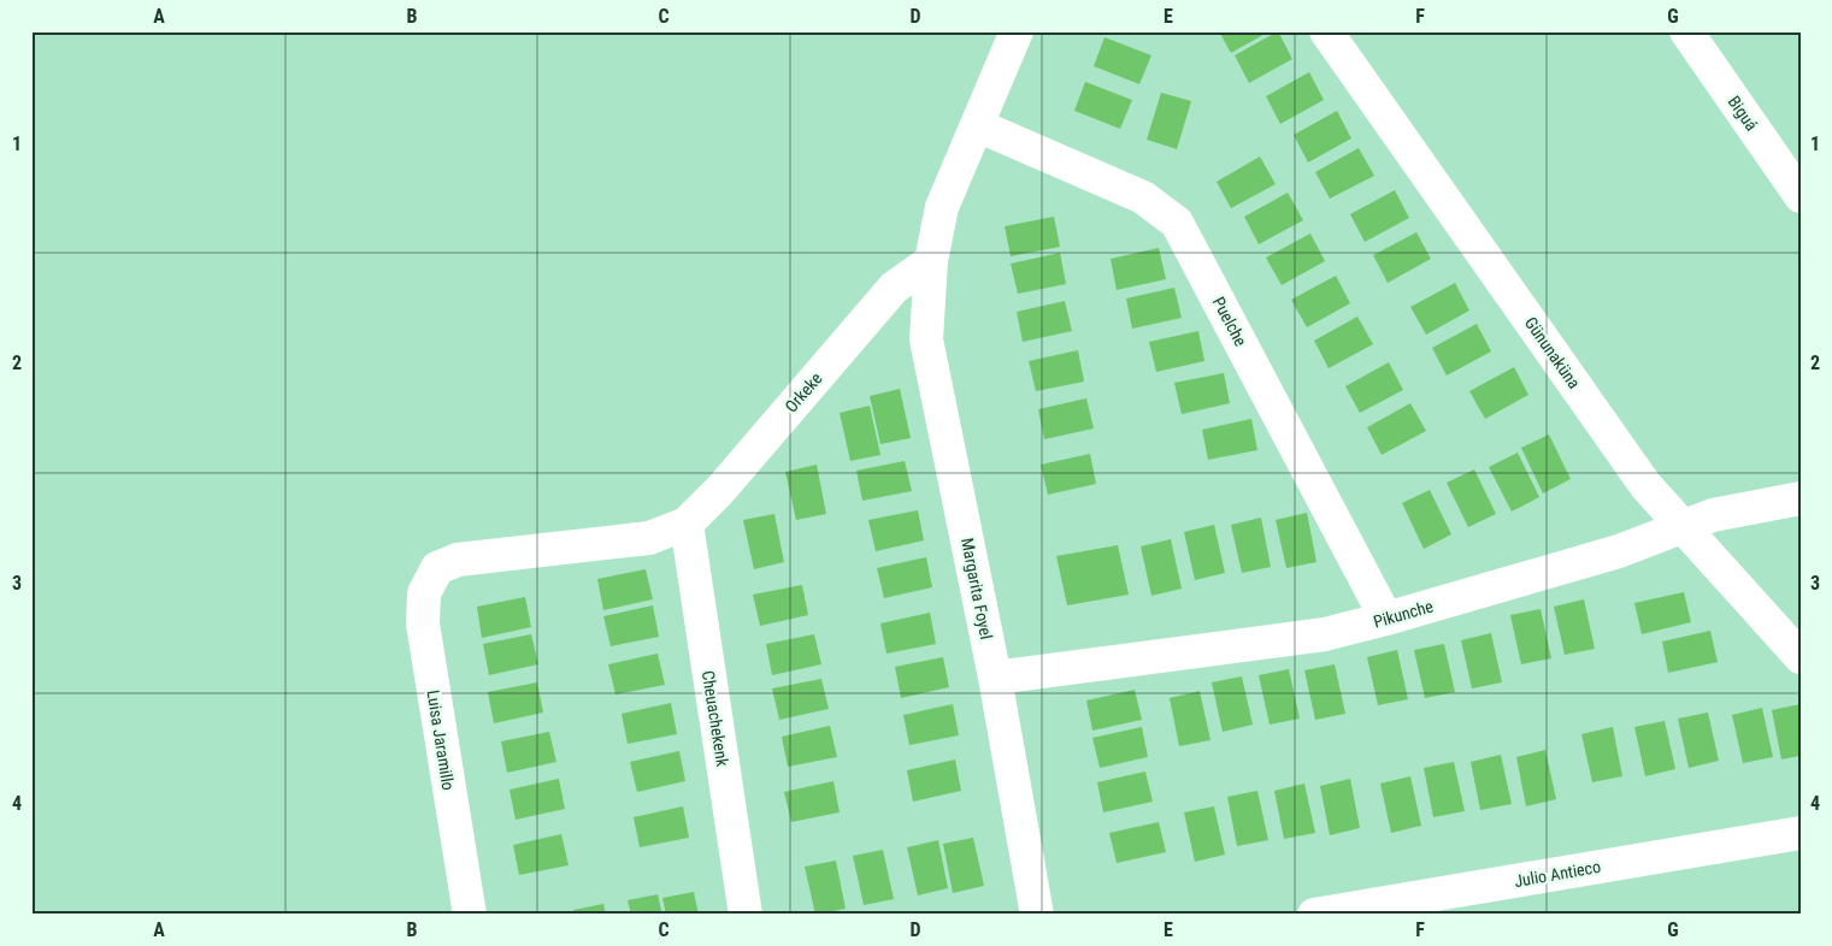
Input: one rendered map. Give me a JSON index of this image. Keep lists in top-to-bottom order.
{
  "streets": {
    "street": [
      "Biguá",
      "Puelche",
      "Günunaküna",
      "Orkeke",
      "Margarita Foyel",
      "Pikunche",
      "Cheuachekenk",
      "Luisa Jaramillo",
      "Julio Antieco"
    ]
  },
  "crossings": [
    ["Puelche", "Pikunche"],
    ["Günunaküna", "Pikunche"],
    ["Orkeke", "Margarita Foyel"],
    ["Orkeke", "Cheuachekenk"],
    ["Orkeke", "Luisa Jaramillo"],
    ["Margarita Foyel", "Pikunche"]
  ],
  "grid": {
    "columns": [
      "A",
      "B",
      "C",
      "D",
      "E",
      "F",
      "G"
    ],
    "rows": [
      "1",
      "2",
      "3",
      "4"
    ]
  }
}
